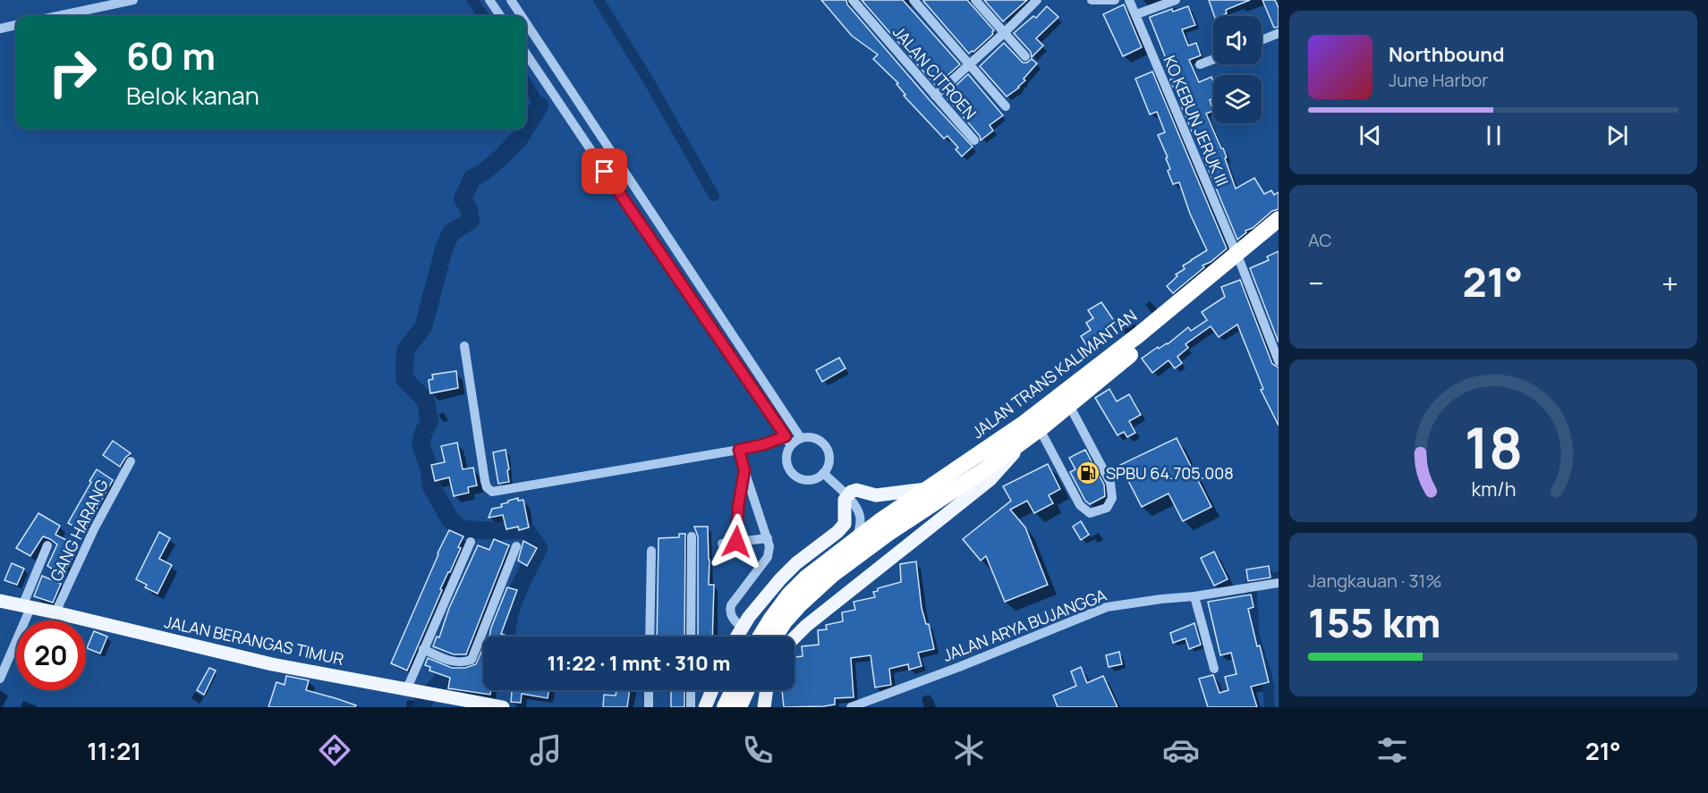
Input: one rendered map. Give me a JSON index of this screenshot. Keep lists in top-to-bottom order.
{
  "streets": {
    "highway": ["JALAN TRANS KALIMANTAN"],
    "main road": ["JALAN BERANGAS TIMUR"],
    "street": [
      "JALAN CITROEN",
      "KO KEBUN JERUK III",
      "GANG HARANG",
      "JALAN ARYA BUJANGGA"
    ]
  },
  "crossings": [
    ["KO KEBUN JERUK III", "JALAN TRANS KALIMANTAN"],
    ["GANG HARANG", "JALAN BERANGAS TIMUR"]
  ],
  "places": {
    "fuel station": ["SPBU 64.705.008"]
  },
  "page": {
    "turn": ["60 m", "Belok kanan"],
    "song": ["Northbound", "June Harbor"],
    "tile": [
      "AC",
      ["Jangkauan · 31%", "155 km"]
    ],
    "heat": ["−", "21°", "+"],
    "limit": "20",
    "trip": "11:22 · 1 mnt · 310 m",
    "tabs": ["11:21", "21°"],
    "gauge": ["18", "km/h"]
  }
}
